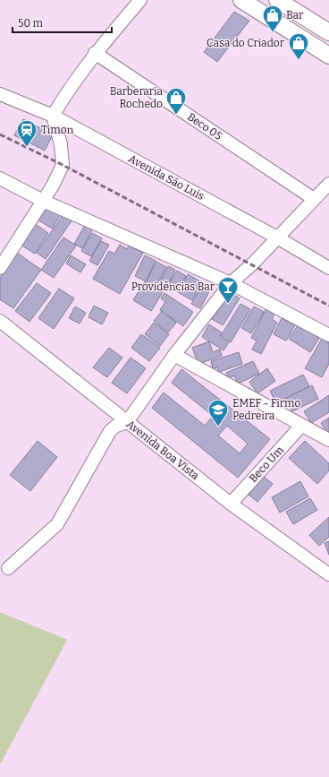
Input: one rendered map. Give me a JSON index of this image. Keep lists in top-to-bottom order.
{
  "streets": {
    "street": [
      "Beco 05",
      "Avenida São Luis",
      "Avenida Boa Vista",
      "Beco Um"
    ]
  },
  "crossings": [
    ["Avenida Boa Vista", "Beco Um"]
  ],
  "places": {
    "shop": ["Bar", "Casa do Criador", "Barberaria Rochedo"],
    "station": ["Timon"],
    "bar": ["Providências Bar"],
    "school or university": ["EMEF - Firmo Pedreira"]
  },
  "scale_bar": "50 m"
}
